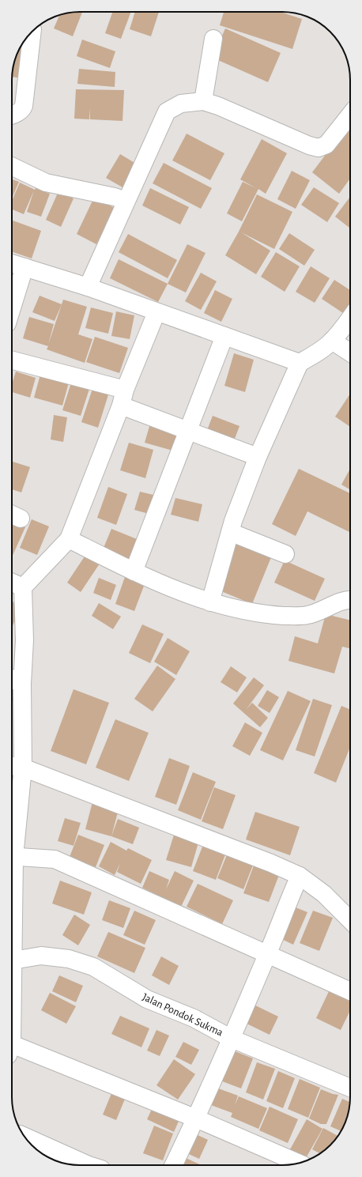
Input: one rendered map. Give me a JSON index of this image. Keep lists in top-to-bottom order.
{
  "streets": {
    "street": ["Jalan Pondok Sukma"]
  }
}
